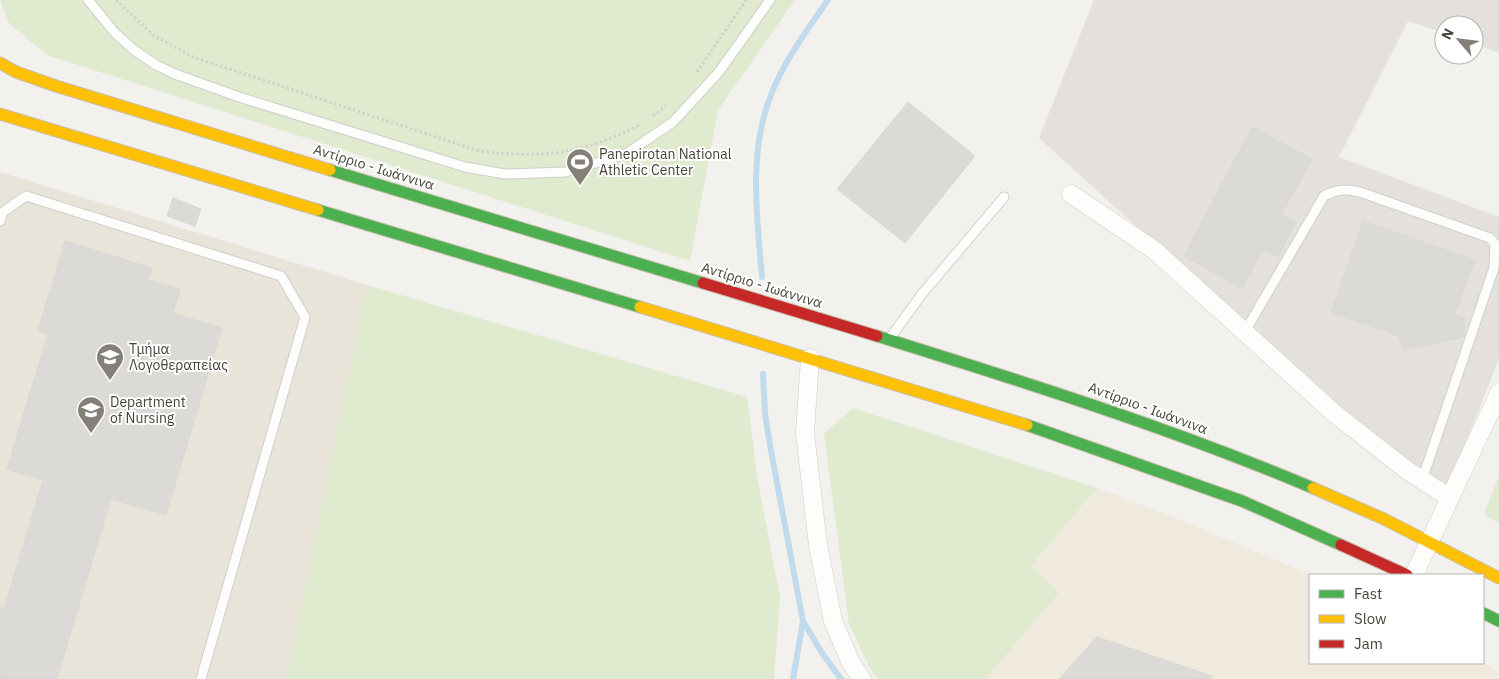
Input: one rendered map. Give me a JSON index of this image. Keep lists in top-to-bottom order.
{
  "streets": {
    "highway": ["Αντίρριο - Ιωάννινα"]
  },
  "places": {
    "sports": ["Panepirotan National Athletic Center"],
    "school or university": ["Τμήμα Λογοθεραπείας", "Department of Nursing"]
  },
  "legend": ["Fast", "Slow", "Jam"],
  "north": "top left"
}
